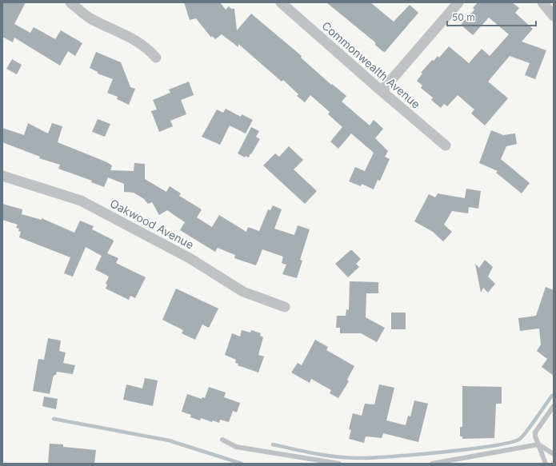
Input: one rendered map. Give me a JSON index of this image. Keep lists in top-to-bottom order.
{
  "streets": {
    "street": ["Commonwealth Avenue", "Oakwood Avenue"]
  },
  "scale_bar": "50 m"
}
